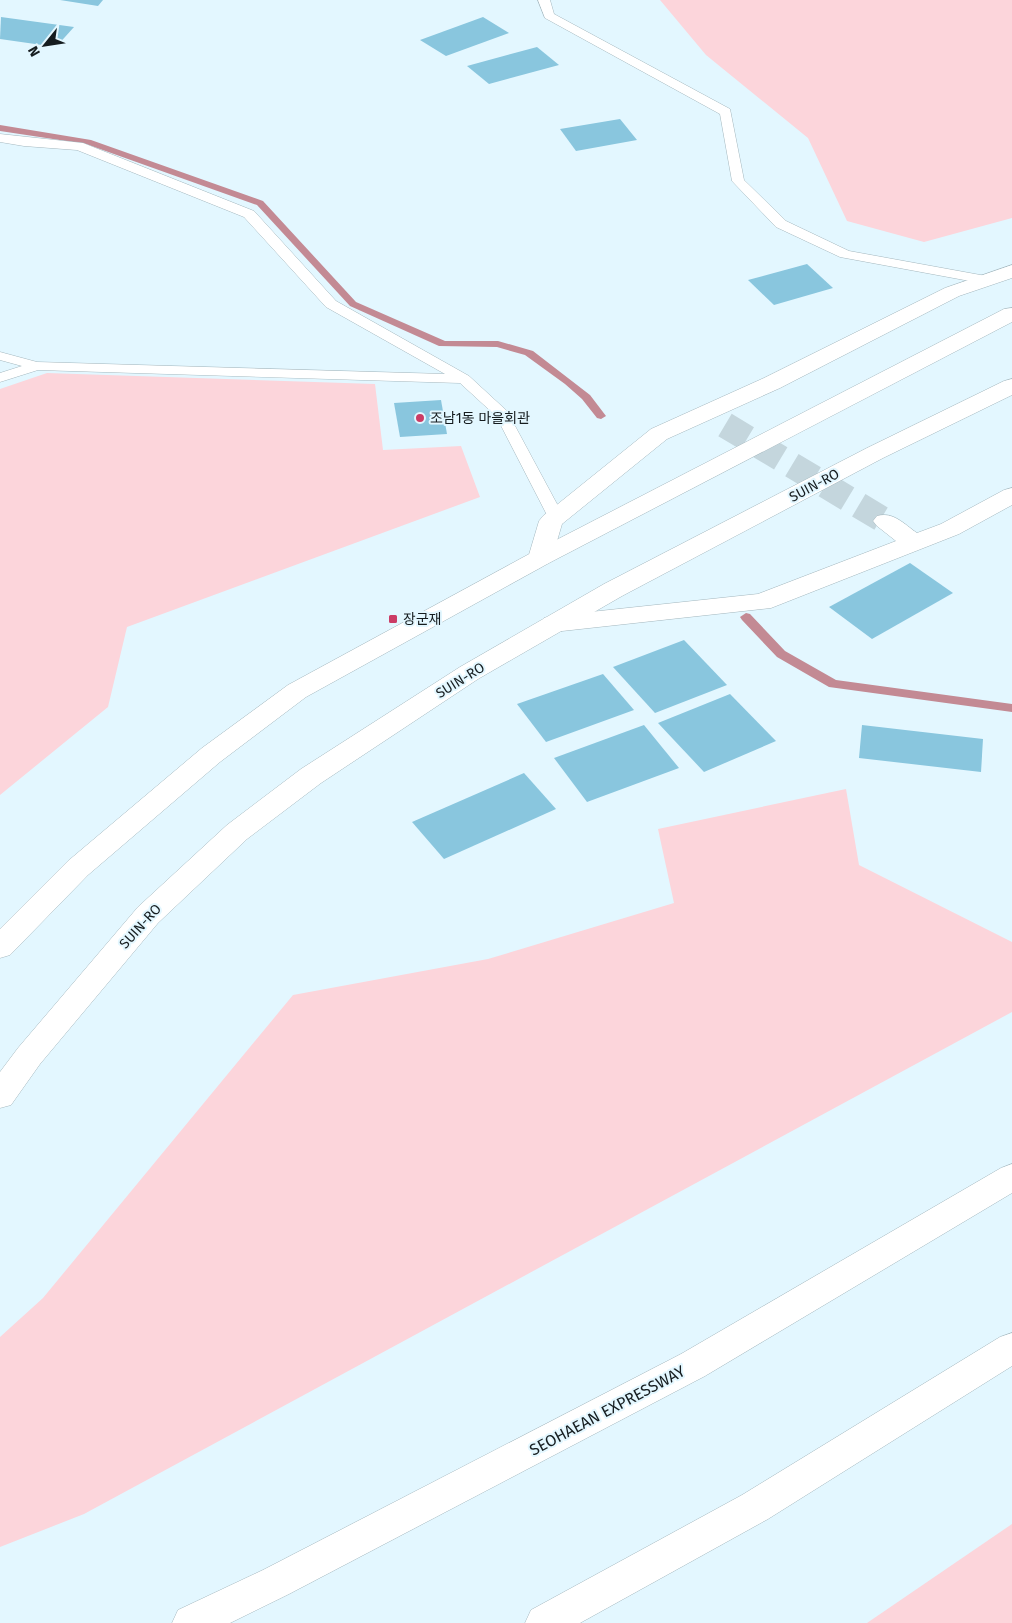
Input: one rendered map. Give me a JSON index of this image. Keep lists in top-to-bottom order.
{
  "streets": {
    "main road": ["SUIN-RO", "SEOHAEAN EXPRESSWAY"]
  },
  "places": {
    "other": ["조남1동 마을회관"],
    "transit": ["장군재"]
  },
  "north": "bottom left"
}
